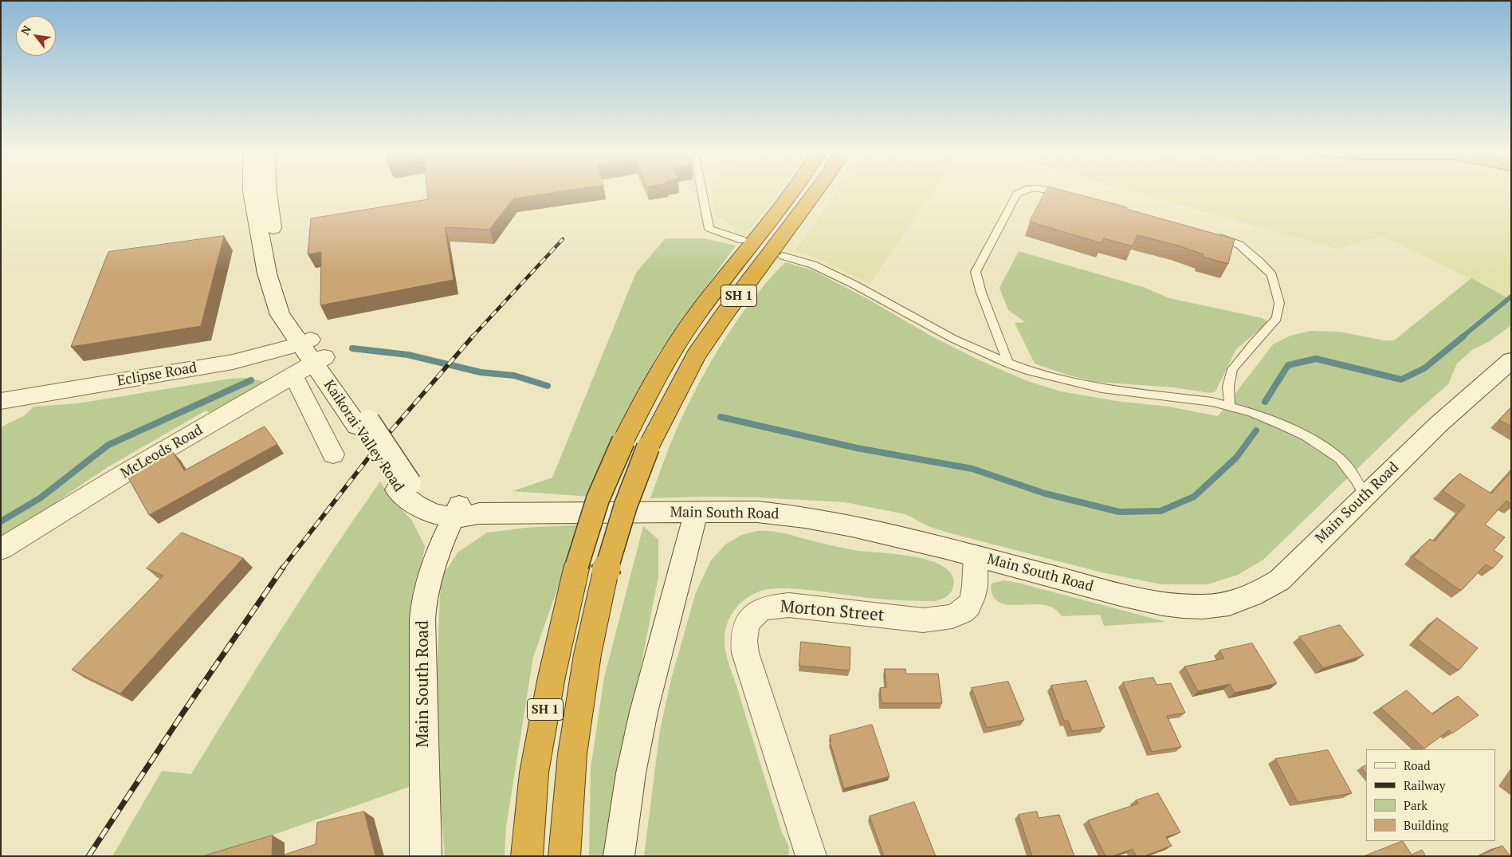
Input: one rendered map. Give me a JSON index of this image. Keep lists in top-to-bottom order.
{
  "streets": {
    "highway": ["SH 1"],
    "main road": [
      "Eclipse Road",
      "Kaikorai Valley Road",
      "McLeods Road",
      "Main South Road",
      "Morton Street"
    ]
  },
  "crossings": [
    ["Eclipse Road", "Kaikorai Valley Road"],
    ["Kaikorai Valley Road", "McLeods Road"],
    ["Kaikorai Valley Road", "Main South Road"],
    ["Main South Road", "Morton Street"]
  ],
  "legend": [
    "Road",
    "Railway",
    "Park",
    "Building"
  ],
  "north": "top left"
}
